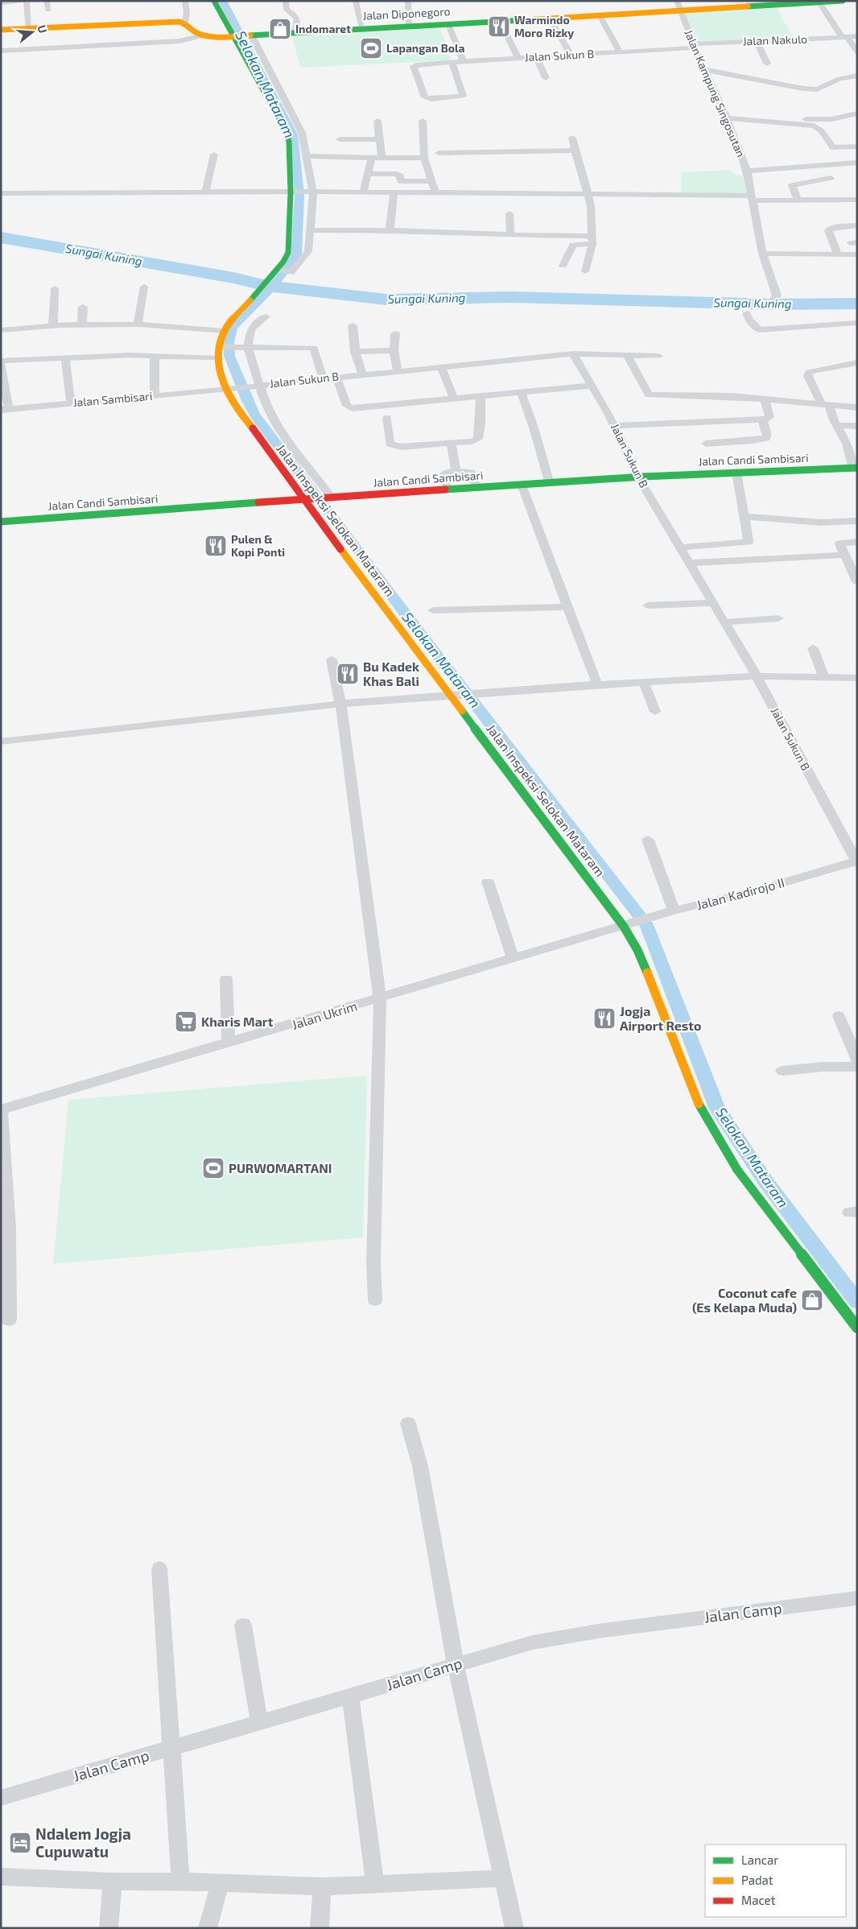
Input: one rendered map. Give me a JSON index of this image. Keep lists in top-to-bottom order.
{
  "streets": {
    "street": [
      "Jalan Diponegoro",
      "Jalan Nakulo",
      "Jalan Sukun B",
      "Jalan Kampung Singosutan",
      "Jalan Sambisari",
      "Jalan Candi Sambisari",
      "Jalan Inspeksi Selokan Mataram",
      "Jalan Kadirojo II",
      "Jalan Ukrim",
      "Jalan Camp"
    ]
  },
  "crossings": [
    ["Jalan Diponegoro", "Jalan Kampung Singosutan"],
    ["Jalan Diponegoro", "Jalan Inspeksi Selokan Mataram"],
    ["Jalan Nakulo", "Jalan Sukun B"],
    ["Jalan Nakulo", "Jalan Kampung Singosutan"],
    ["Jalan Sukun B", "Jalan Kampung Singosutan"],
    ["Jalan Sukun B", "Jalan Sambisari"],
    ["Jalan Sukun B", "Jalan Candi Sambisari"],
    ["Jalan Sukun B", "Jalan Inspeksi Selokan Mataram"],
    ["Jalan Sukun B", "Jalan Kadirojo II"],
    ["Jalan Sambisari", "Jalan Inspeksi Selokan Mataram"],
    ["Jalan Candi Sambisari", "Jalan Inspeksi Selokan Mataram"],
    ["Jalan Inspeksi Selokan Mataram", "Jalan Kadirojo II"],
    ["Jalan Inspeksi Selokan Mataram", "Jalan Ukrim"],
    ["Jalan Kadirojo II", "Jalan Ukrim"]
  ],
  "water": ["Selokan Mataram", "Sungai Kuning"],
  "places": {
    "restaurant": [
      "Warmindo Moro Rizky",
      "Pulen & Kopi Ponti",
      "Bu Kadek Khas Bali",
      "Jogja Airport Resto"
    ],
    "shop": ["Indomaret", "Coconut cafe (Es Kelapa Muda)"],
    "sports": ["Lapangan Bola", "PURWOMARTANI"],
    "supermarket": ["Kharis Mart"],
    "hotel": ["Ndalem Jogja Cupuwatu"]
  },
  "legend": ["Lancar", "Padat", "Macet"],
  "north": "right"
}
